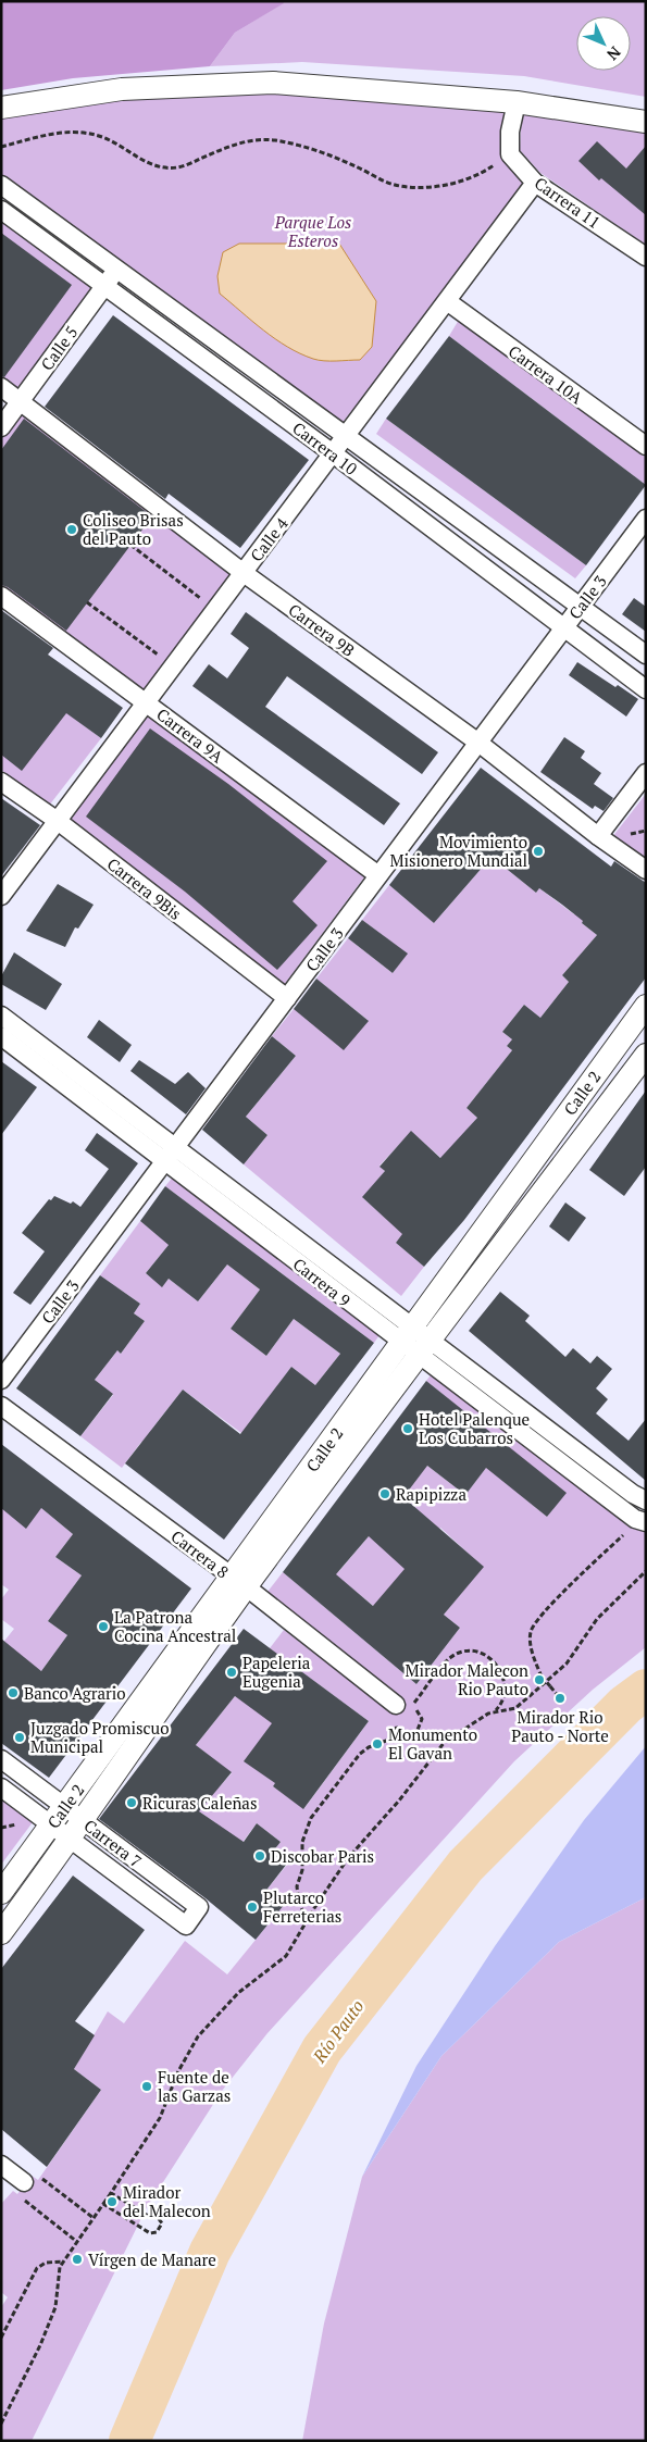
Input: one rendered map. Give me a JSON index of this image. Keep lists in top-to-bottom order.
{
  "streets": {
    "street": [
      "Carrera 11",
      "Calle 5",
      "Carrera 10A",
      "Carrera 10",
      "Calle 4",
      "Calle 3",
      "Carrera 9B",
      "Carrera 9A",
      "Carrera 9Bis",
      "Calle 2",
      "Carrera 9",
      "Carrera 8",
      "Carrera 7"
    ]
  },
  "crossings": [
    ["Carrera 11", "Calle 4"],
    ["Calle 5", "Carrera 10"],
    ["Calle 5", "Carrera 9B"],
    ["Carrera 10A", "Calle 4"],
    ["Carrera 10", "Calle 4"],
    ["Carrera 10", "Calle 3"],
    ["Calle 4", "Carrera 9B"],
    ["Calle 4", "Carrera 9A"],
    ["Calle 4", "Carrera 9Bis"],
    ["Calle 3", "Carrera 9B"],
    ["Calle 3", "Carrera 9A"],
    ["Calle 3", "Carrera 9Bis"],
    ["Calle 3", "Carrera 9"],
    ["Calle 2", "Carrera 9"],
    ["Calle 2", "Carrera 8"],
    ["Calle 2", "Carrera 7"]
  ],
  "water": ["Río Pauto"],
  "parks": ["Parque Los Esteros"],
  "places": [
    "Coliseo Brisas del Pauto",
    "Movimiento Misionero Mundial",
    "Hotel Palenque Los Cubarros",
    "Rapipizza",
    "La Patrona Cocina Ancestral",
    "Papeleria Eugenia",
    "Mirador Malecon Rio Pauto",
    "Banco Agrario",
    "Mirador Rio Pauto - Norte",
    "Juzgado Promiscuo Municipal",
    "Monumento El Gavan",
    "Ricuras Caleñas",
    "Discobar Paris",
    "Plutarco Ferreterias",
    "Fuente de las Garzas",
    "Mirador del Malecon",
    "Vírgen de Manare"
  ],
  "north": "bottom right"
}
